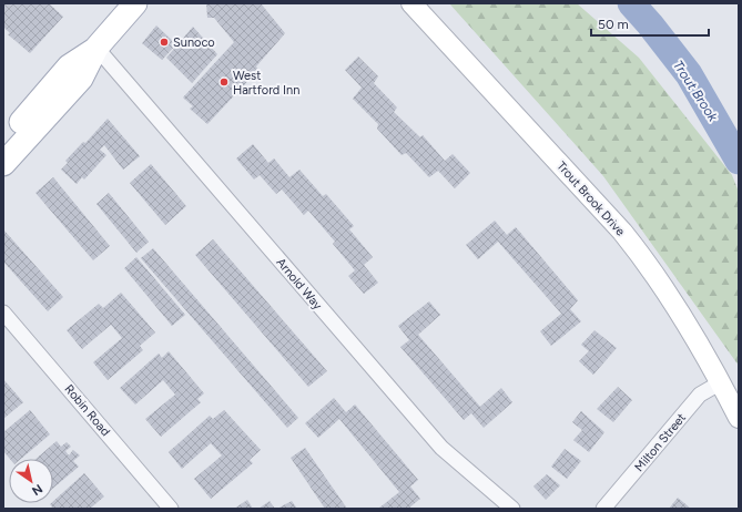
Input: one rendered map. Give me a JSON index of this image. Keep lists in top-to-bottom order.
{
  "streets": {
    "main road": ["Trout Brook Drive"],
    "street": ["Arnold Way", "Robin Road", "Milton Street"]
  },
  "crossings": [
    ["Trout Brook Drive", "Milton Street"]
  ],
  "water": ["Trout Brook"],
  "places": ["Sunoco", "West Hartford Inn"],
  "scale_bar": "50 m",
  "north": "bottom right"
}
